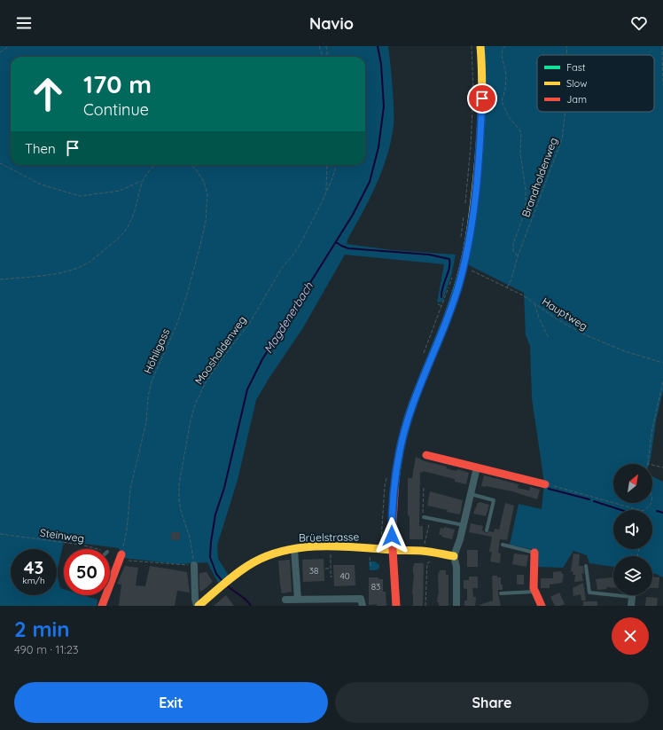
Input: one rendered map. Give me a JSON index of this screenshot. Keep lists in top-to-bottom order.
{
  "streets": {
    "main road": ["Brüelstrasse"],
    "path": [
      "Brandholdenweg",
      "Hauptweg",
      "Mooshaldenweg",
      "Höhligass",
      "Steinweg"
    ]
  },
  "crossings": [
    ["Brandholdenweg", "Hauptweg"]
  ],
  "water": ["Magdenerbach"],
  "house_numbers": ["38", "40", "83"],
  "legend": ["Fast", "Slow", "Jam"],
  "north": "top right",
  "page": {
    "header": "Navio",
    "turn": ["170 m", "Continue"],
    "then": "Then",
    "speed": "43 km/h",
    "limit": "50",
    "heading": ["2 min", "490 m · 11:23"],
    "buttons": ["Exit", "Share"]
  }
}
